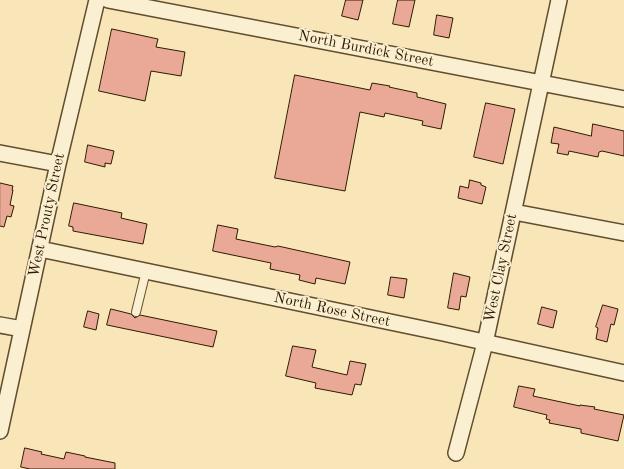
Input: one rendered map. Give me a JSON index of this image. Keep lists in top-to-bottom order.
{
  "streets": {
    "street": [
      "North Burdick Street",
      "West Prouty Street",
      "West Clay Street",
      "North Rose Street"
    ]
  },
  "crossings": [
    ["North Burdick Street", "West Clay Street"],
    ["West Prouty Street", "North Rose Street"],
    ["West Clay Street", "North Rose Street"]
  ]
}
